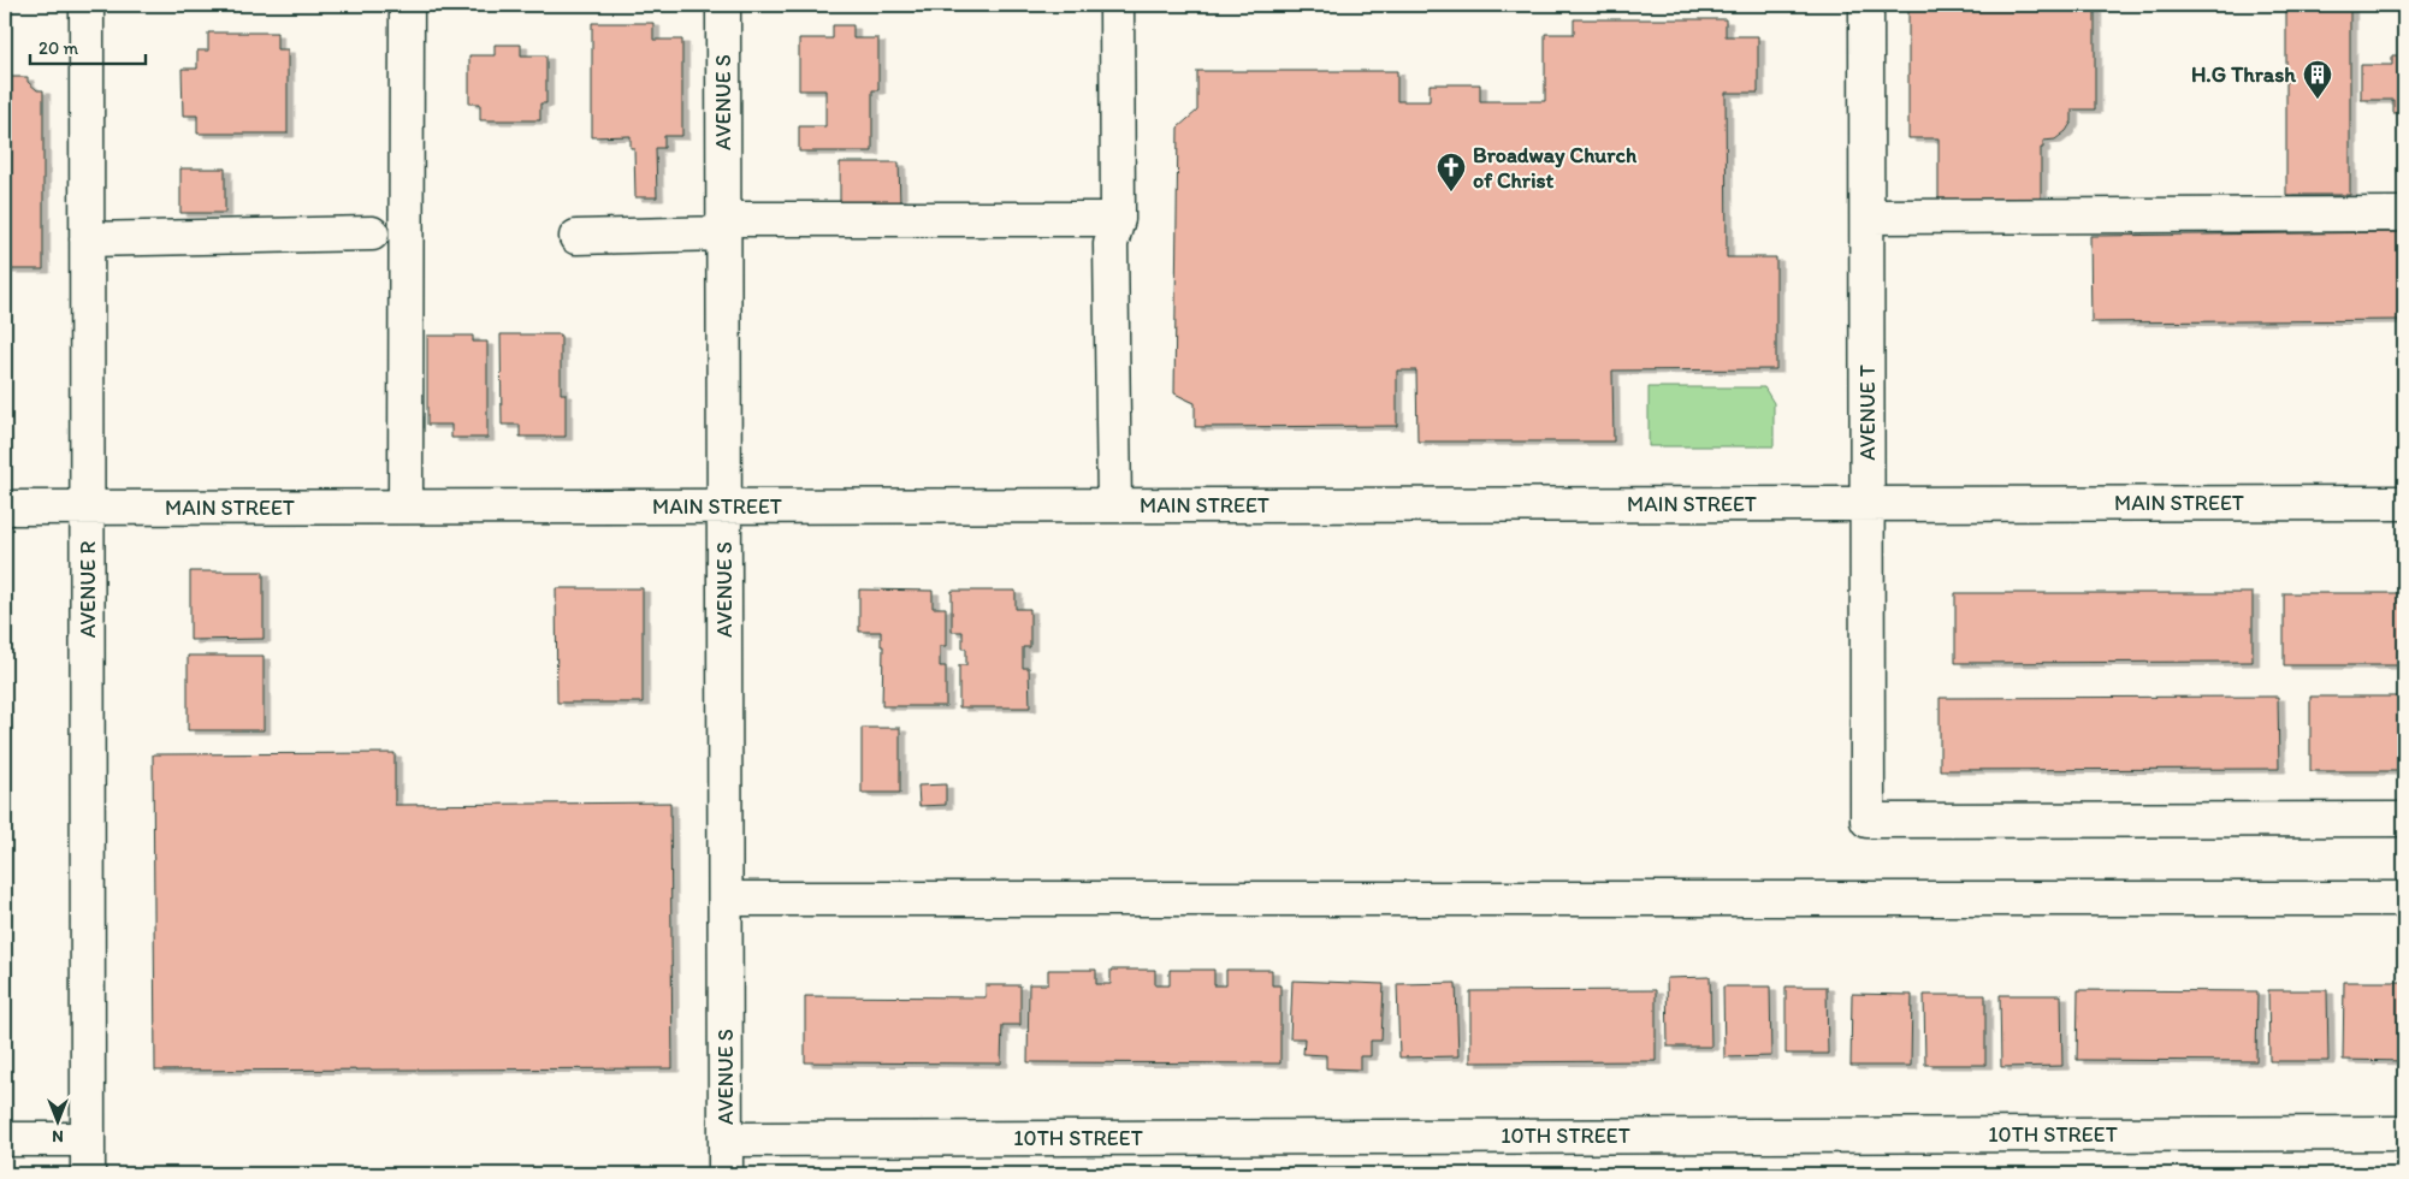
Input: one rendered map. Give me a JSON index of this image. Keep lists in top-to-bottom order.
{
  "streets": {
    "street": [
      "AVENUE S",
      "AVENUE T",
      "MAIN STREET",
      "AVENUE R",
      "10TH STREET"
    ]
  },
  "crossings": [
    ["AVENUE S", "MAIN STREET"],
    ["AVENUE S", "10TH STREET"],
    ["AVENUE T", "MAIN STREET"],
    ["MAIN STREET", "AVENUE R"]
  ],
  "places": {
    "building": ["H.G Thrash"],
    "church": ["Broadway Church of Christ"]
  },
  "scale_bar": "20 m",
  "north": "bottom"
}
